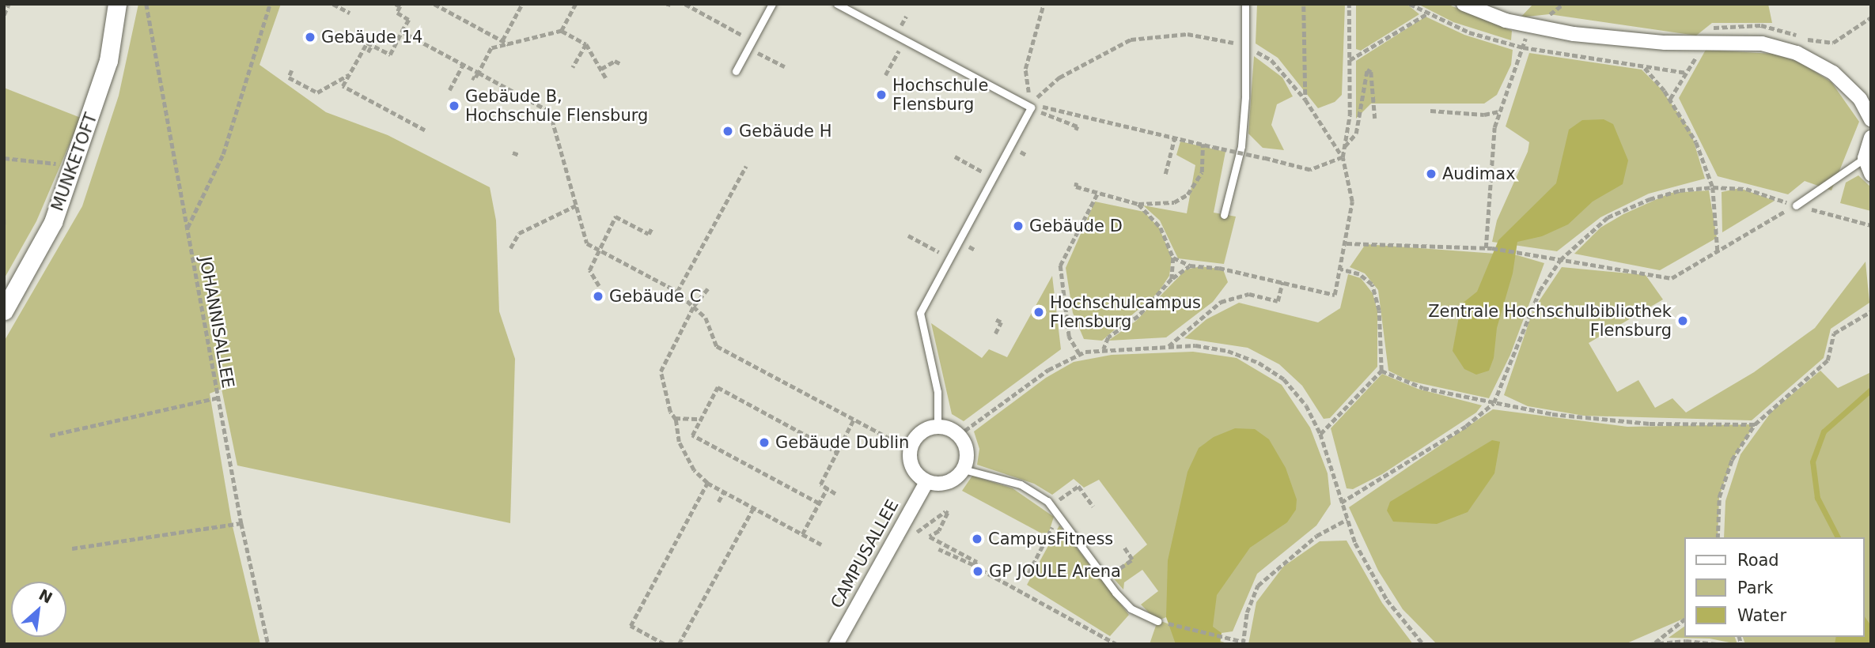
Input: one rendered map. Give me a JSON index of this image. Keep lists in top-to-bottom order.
{
  "streets": {
    "street": ["MUNKETOFT", "CAMPUSALLEE"],
    "path": ["JOHANNISALLEE"]
  },
  "places": [
    "Gebäude 14",
    "Hochschule Flensburg",
    "Gebäude B, Hochschule Flensburg",
    "Gebäude H",
    "Audimax",
    "Gebäude D",
    "Gebäude C",
    "Hochschulcampus Flensburg",
    "Zentrale Hochschulbibliothek Flensburg",
    "Gebäude Dublin",
    "CampusFitness",
    "GP JOULE Arena"
  ],
  "legend": ["Road", "Park", "Water"],
  "north": "top right"
}
